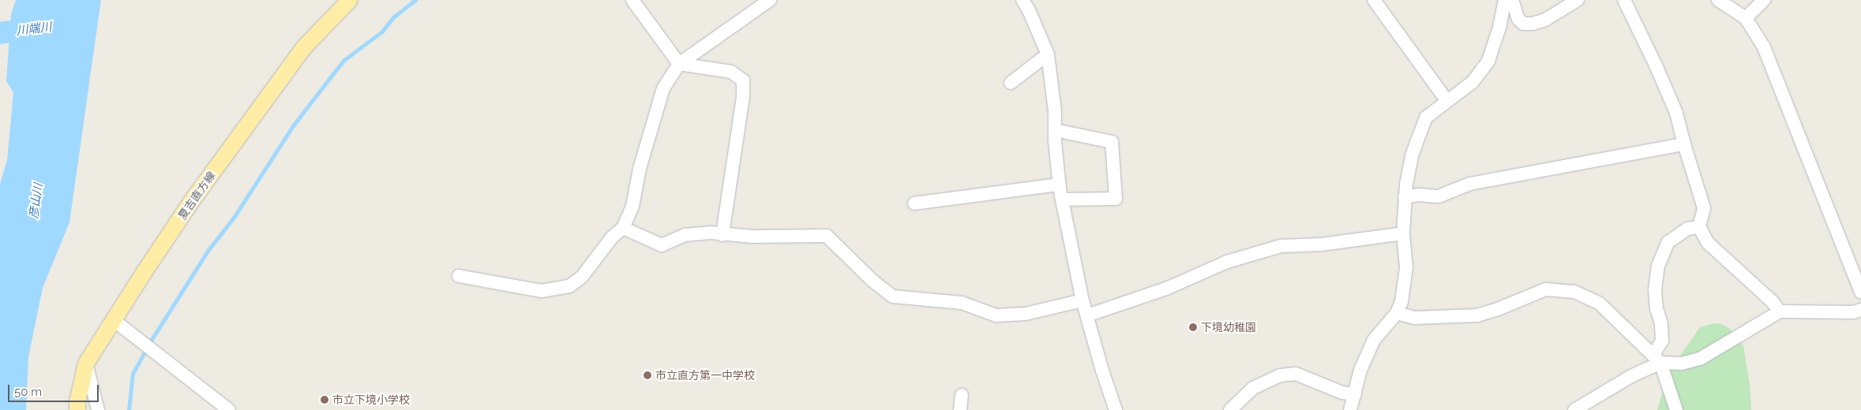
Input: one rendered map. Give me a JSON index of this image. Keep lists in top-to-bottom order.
{
  "streets": {
    "main road": ["夏吉直方線"]
  },
  "water": ["川端川", "彦山川"],
  "places": ["下境幼稚園", "市立直方第一中学校", "市立下境小学校"],
  "scale_bar": "50 m"
}
